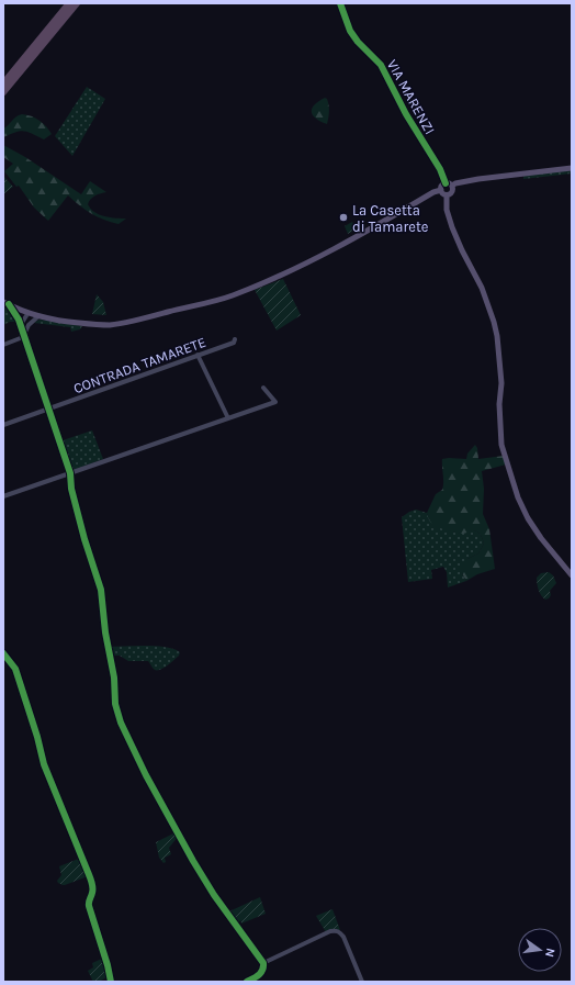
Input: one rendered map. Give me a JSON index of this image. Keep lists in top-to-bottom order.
{
  "streets": {
    "street": ["VIA MARENZI", "CONTRADA TAMARETE"]
  },
  "places": ["La Casetta di Tamarete"],
  "north": "right"
}
